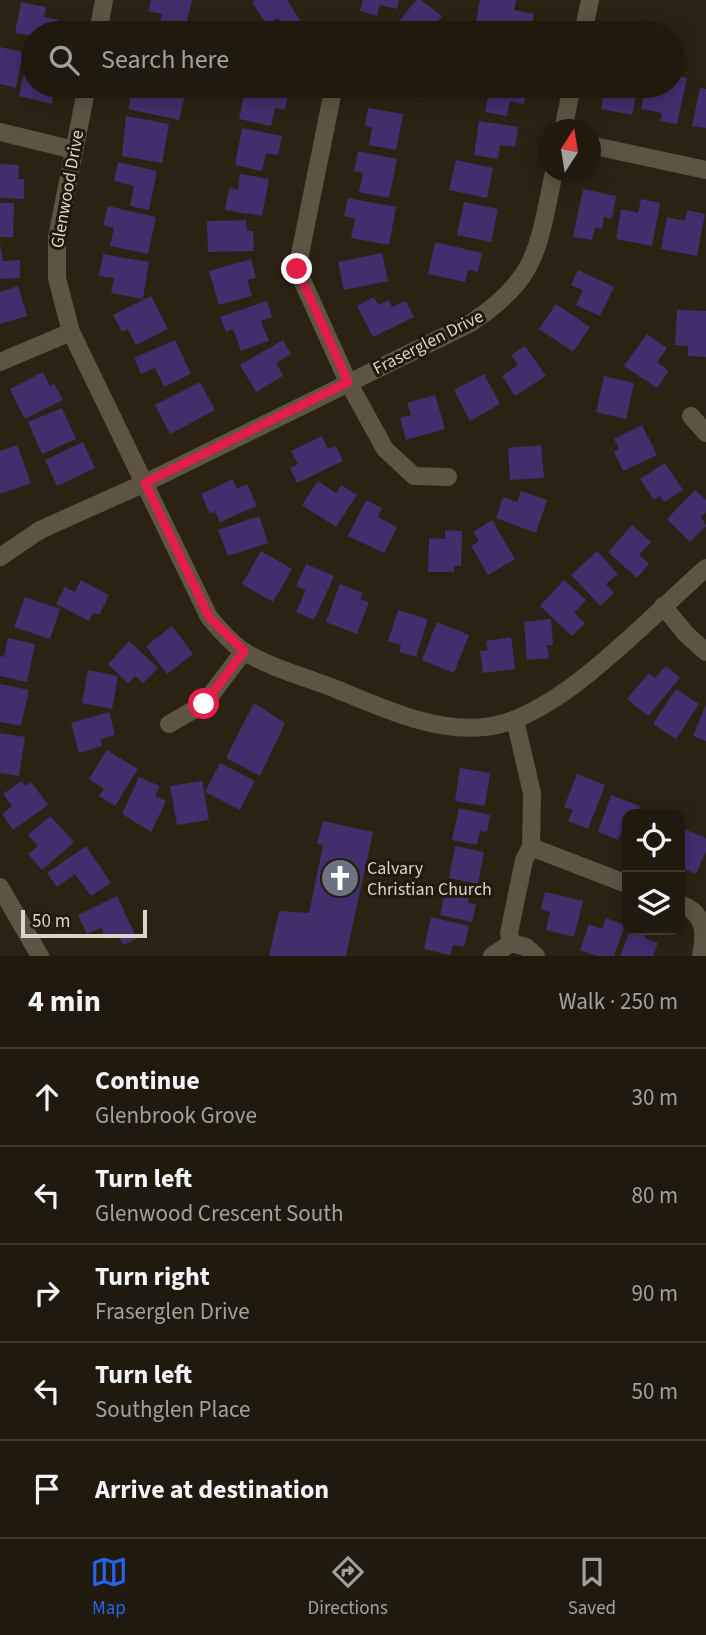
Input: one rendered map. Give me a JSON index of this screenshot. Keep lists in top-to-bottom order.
{
  "streets": {
    "street": ["Glenwood Drive", "Fraserglen Drive"]
  },
  "crossings": [
    ["Glenwood Drive", "Fraserglen Drive"]
  ],
  "places": {
    "church": ["Calvary Christian Church"]
  },
  "scale_bar": "50 m",
  "north": "top",
  "page": {
    "search": "Search here",
    "scale": "50 m",
    "heading": ["4 min", "Walk · 250 m"],
    "list": [
      ["Continue", "Glenbrook Grove", "30 m"],
      ["Turn left", "Glenwood Crescent South", "80 m"],
      ["Turn right", "Fraserglen Drive", "90 m"],
      ["Turn left", "Southglen Place", "50 m"],
      "Arrive at destination"
    ],
    "nav": ["Map", "Directions", "Saved"]
  }
}
